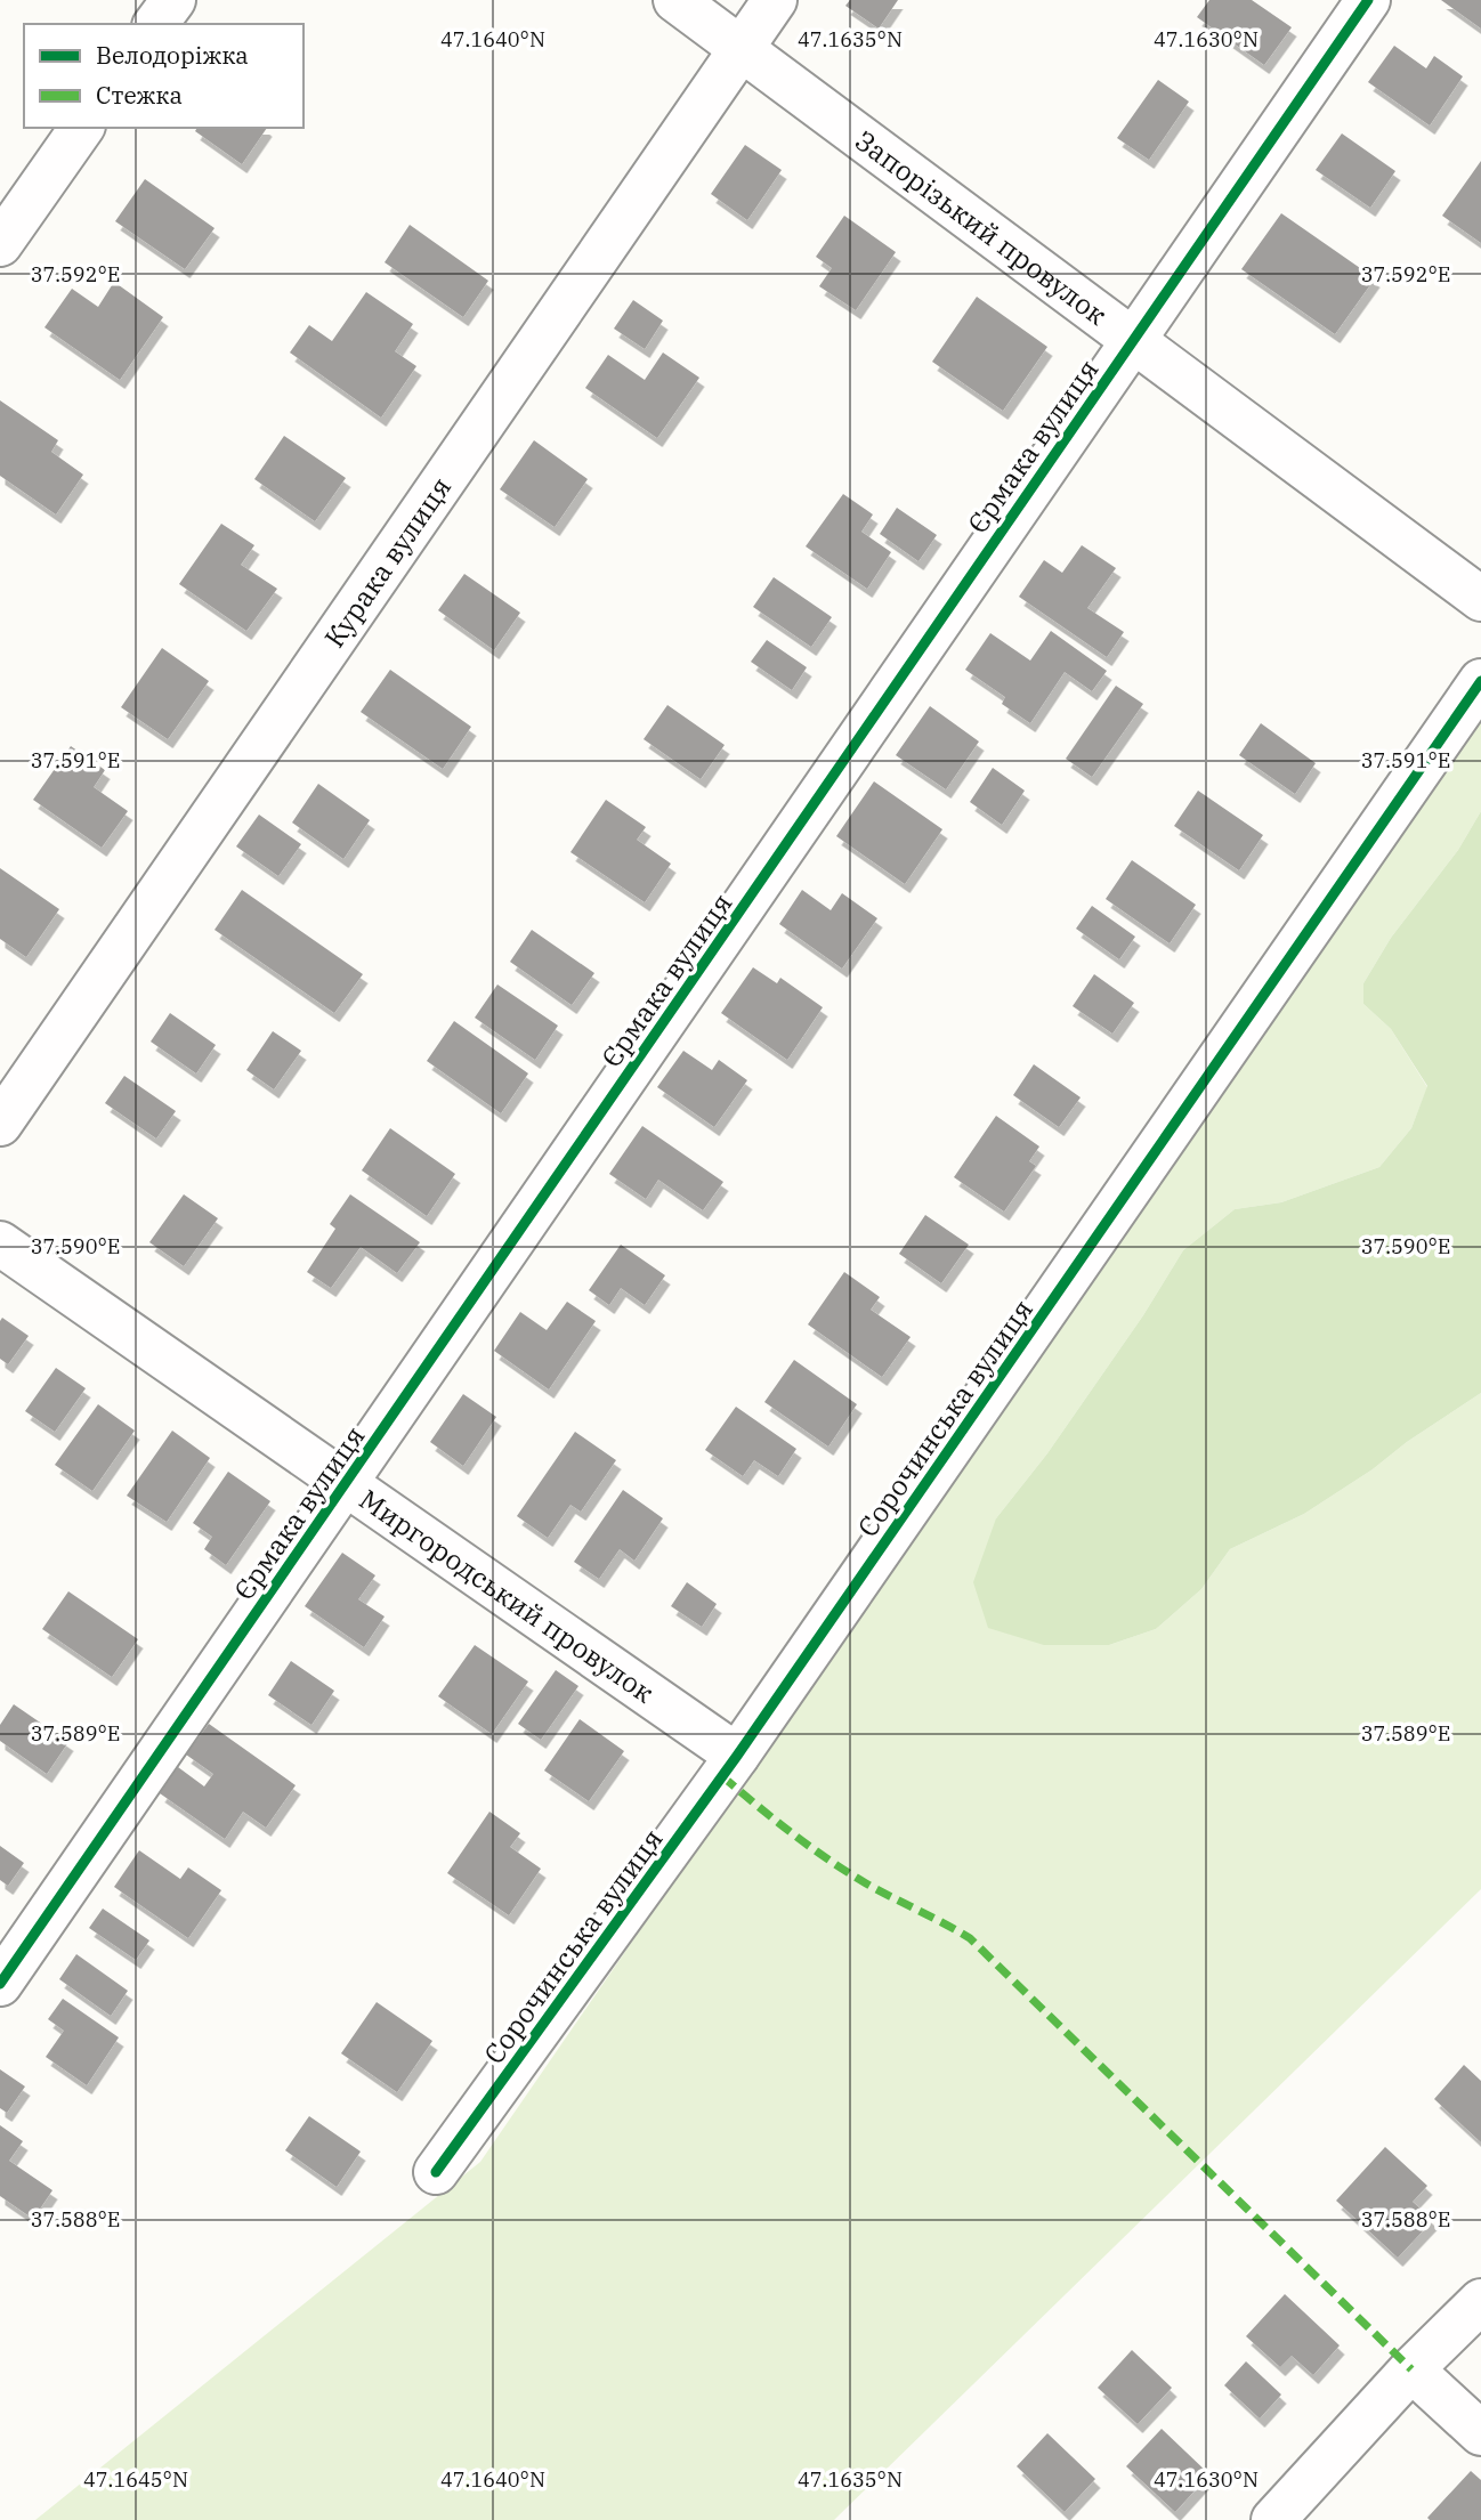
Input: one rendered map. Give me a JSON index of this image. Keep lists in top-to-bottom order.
{
  "streets": {
    "street": [
      "Запорізький провулок",
      "Єрмака вулиця",
      "Курака вулиця",
      "Сорочинська вулиця",
      "Миргородський провулок"
    ]
  },
  "crossings": [
    ["Запорізький провулок", "Єрмака вулиця"],
    ["Запорізький провулок", "Курака вулиця"],
    ["Єрмака вулиця", "Миргородський провулок"],
    ["Сорочинська вулиця", "Миргородський провулок"]
  ],
  "legend": ["Велодоріжка", "Стежка"],
  "coordinates": [
    "47.1640°N",
    "47.1635°N",
    "47.1630°N",
    "37.592°E",
    "37.591°E",
    "37.590°E",
    "37.589°E",
    "37.588°E",
    "47.1645°N"
  ]
}
